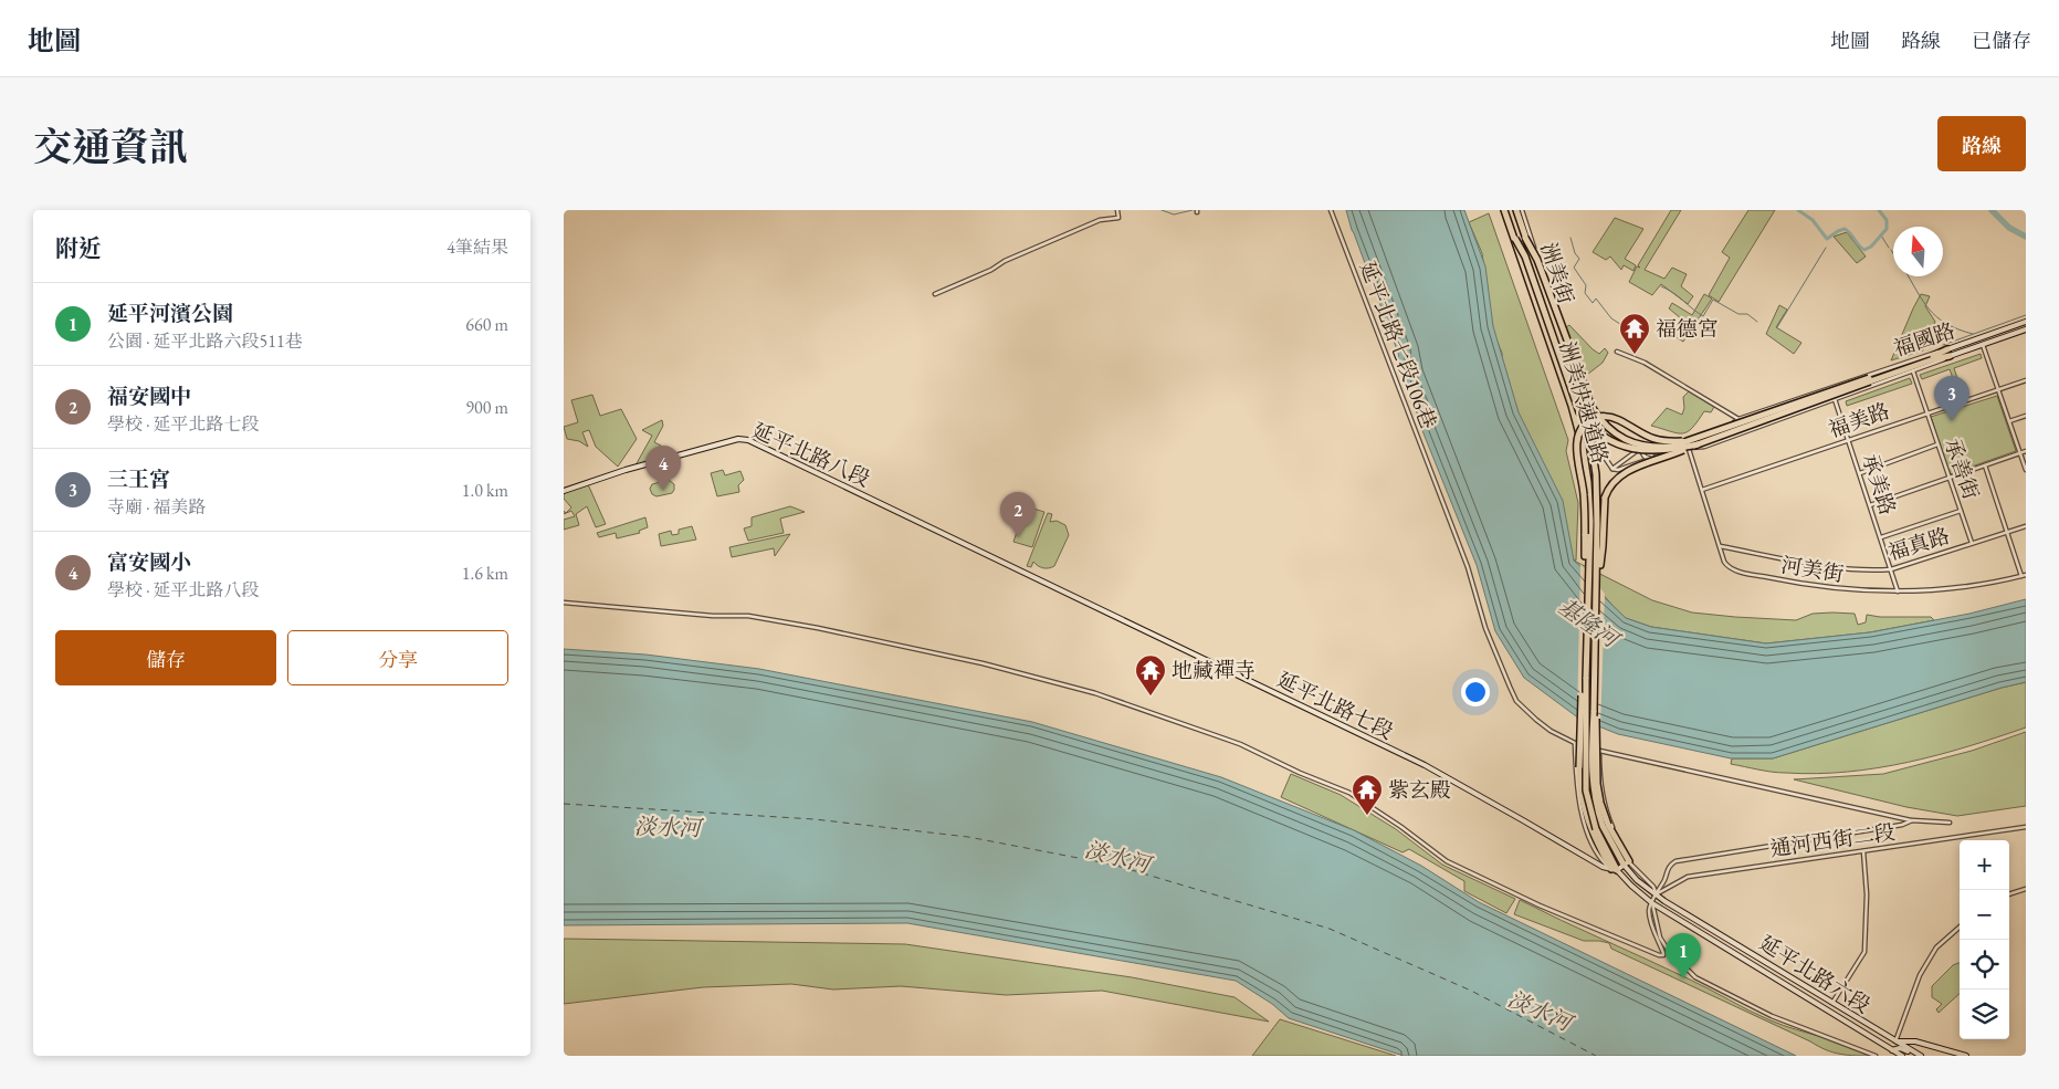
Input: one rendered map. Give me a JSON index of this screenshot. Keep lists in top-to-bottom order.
{
  "streets": {
    "highway": ["洲美快速道路"],
    "street": [
      "洲美街",
      "福國路",
      "延平北路七段106巷",
      "福美路",
      "延平北路八段",
      "承善街",
      "承美路",
      "福真路",
      "河美街",
      "延平北路七段",
      "通河西街二段",
      "延平北路六段"
    ]
  },
  "crossings": [
    ["福國路", "承善街"],
    ["福國路", "承美路"],
    ["洲美快速道路", "延平北路七段"],
    ["福美路", "承善街"],
    ["福美路", "承美路"],
    ["福美路", "河美街"],
    ["延平北路八段", "延平北路七段"],
    ["承善街", "福真路"],
    ["承美路", "福真路"],
    ["承美路", "河美街"],
    ["福真路", "河美街"],
    ["延平北路七段", "延平北路六段"],
    ["通河西街二段", "延平北路六段"]
  ],
  "water": ["基隆河", "淡水河"],
  "places": {
    "temple": ["福德宮", "地藏禪寺", "紫玄殿"]
  },
  "north": "top",
  "page": {
    "header": "地圖",
    "nav": ["地圖", "路線", "已儲存"],
    "title": "交通資訊",
    "buttons": [
      "路線",
      ["儲存", "分享"]
    ],
    "heading": ["附近", "4筆結果"],
    "list": [
      {
        "mark": "1",
        "name": "延平河濱公園",
        "note": "公園 · 延平北路六段511巷",
        "value": "660 m"
      },
      {
        "mark": "2",
        "name": "福安國中",
        "note": "學校 · 延平北路七段",
        "value": "900 m"
      },
      {
        "mark": "3",
        "name": "三王宮",
        "note": "寺廟 · 福美路",
        "value": "1.0 km"
      },
      {
        "mark": "4",
        "name": "富安國小",
        "note": "學校 · 延平北路八段",
        "value": "1.6 km"
      }
    ],
    "pins": [
      "3",
      "4",
      "2",
      "1"
    ],
    "map_buttons": ["+", "−"]
  }
}
